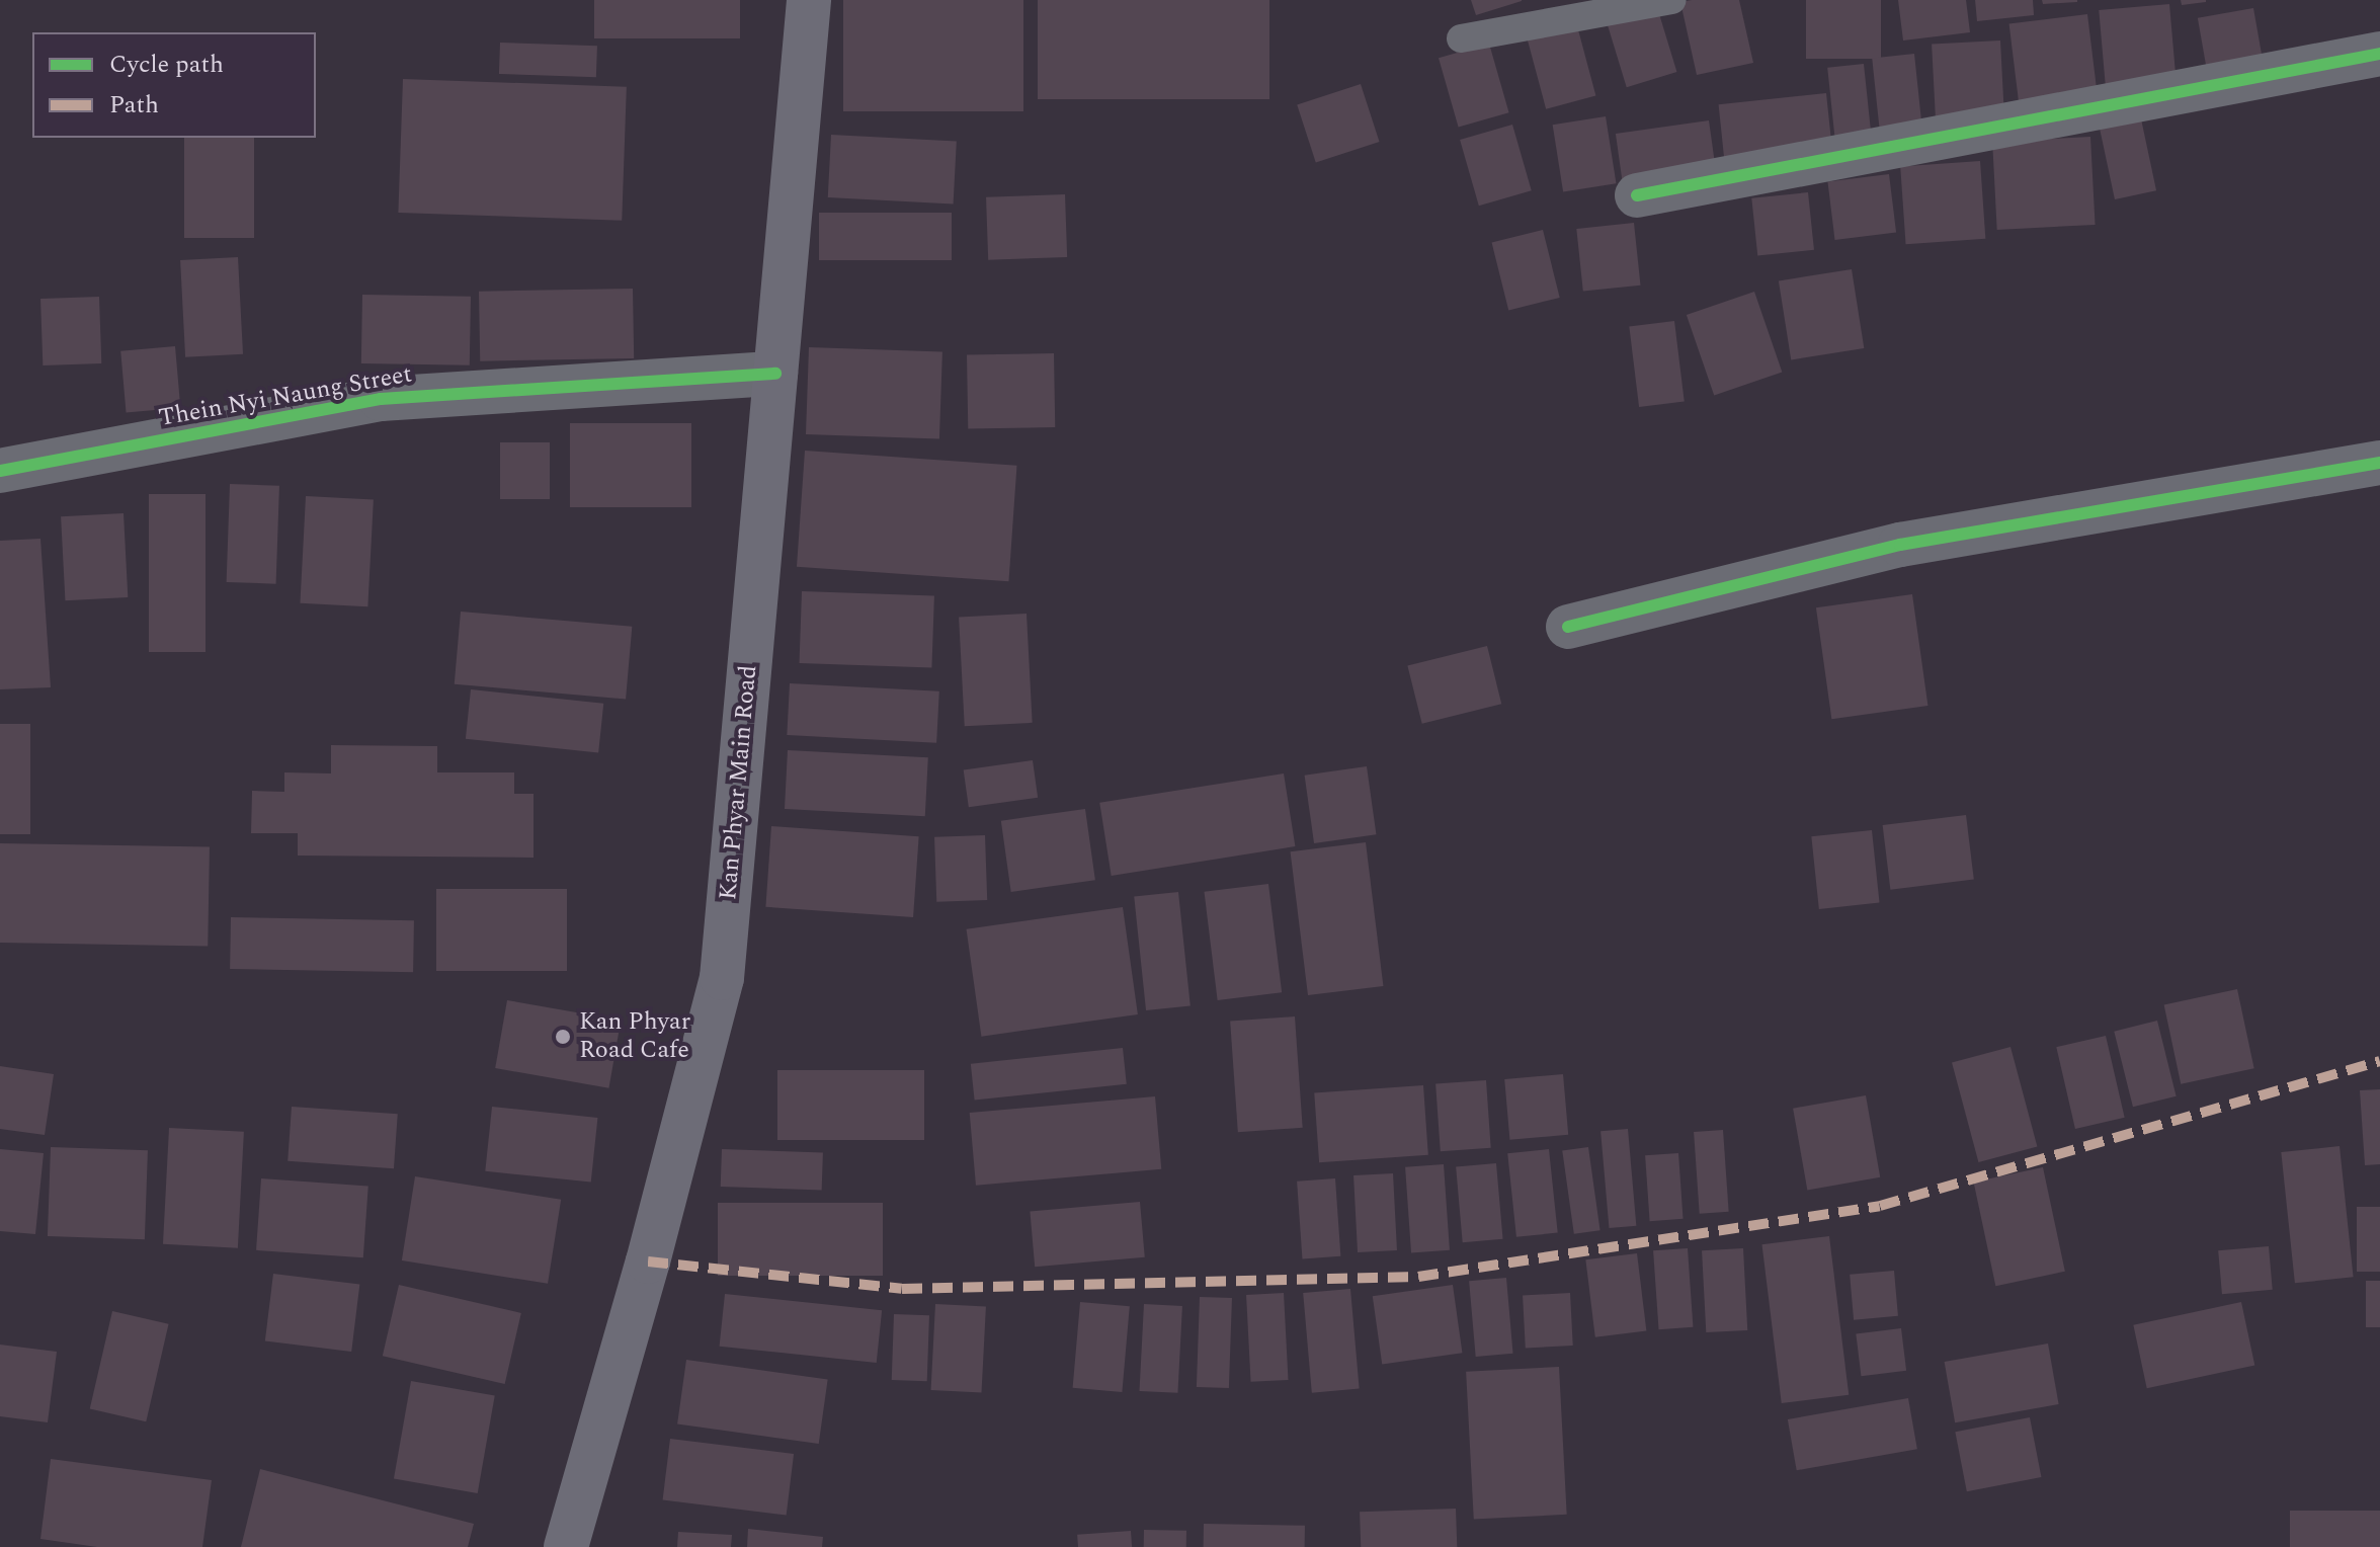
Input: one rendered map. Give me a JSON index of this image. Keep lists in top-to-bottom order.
{
  "streets": {
    "main road": ["Kan Phyar Main Road"],
    "street": ["Thein Nyi Naung Street"]
  },
  "crossings": [
    ["Thein Nyi Naung Street", "Kan Phyar Main Road"]
  ],
  "places": ["Kan Phyar Road Cafe"],
  "legend": ["Cycle path", "Path"]
}
